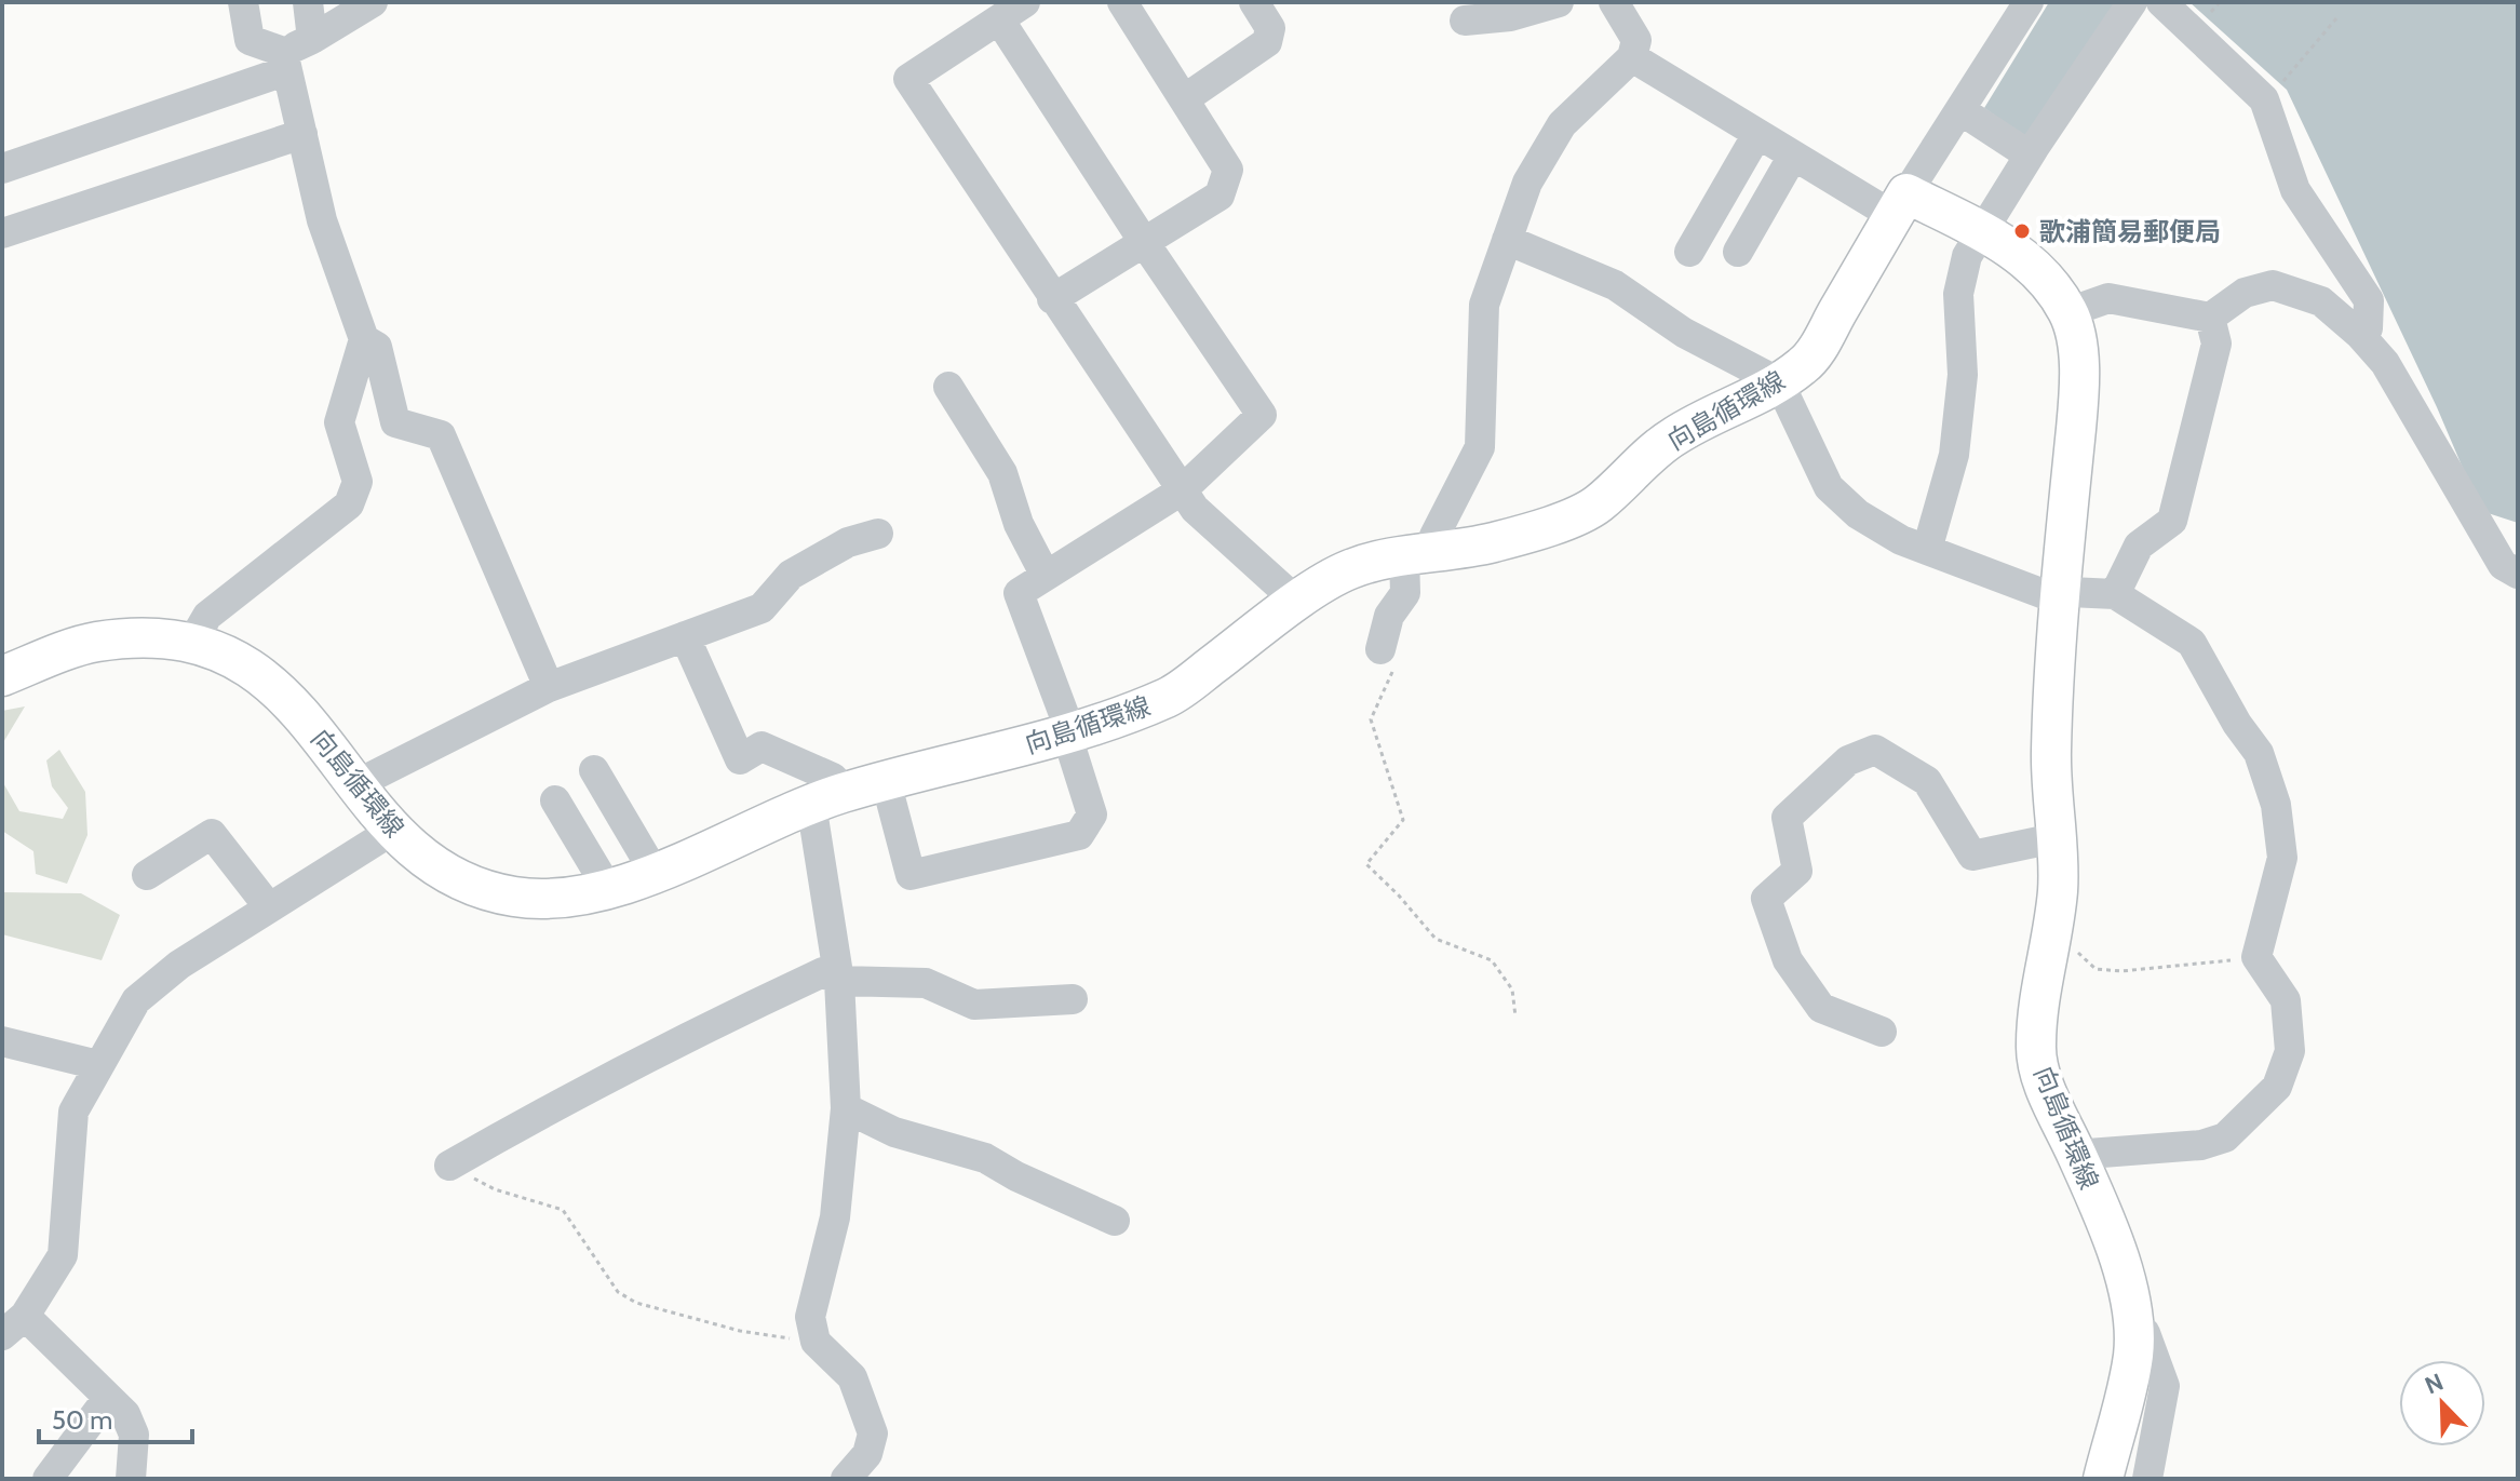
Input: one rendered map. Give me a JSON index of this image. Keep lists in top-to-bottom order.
{
  "streets": {
    "main road": ["向島循環線"]
  },
  "places": ["歌浦簡易郵便局"],
  "scale_bar": "50 m",
  "north": "top left"
}
